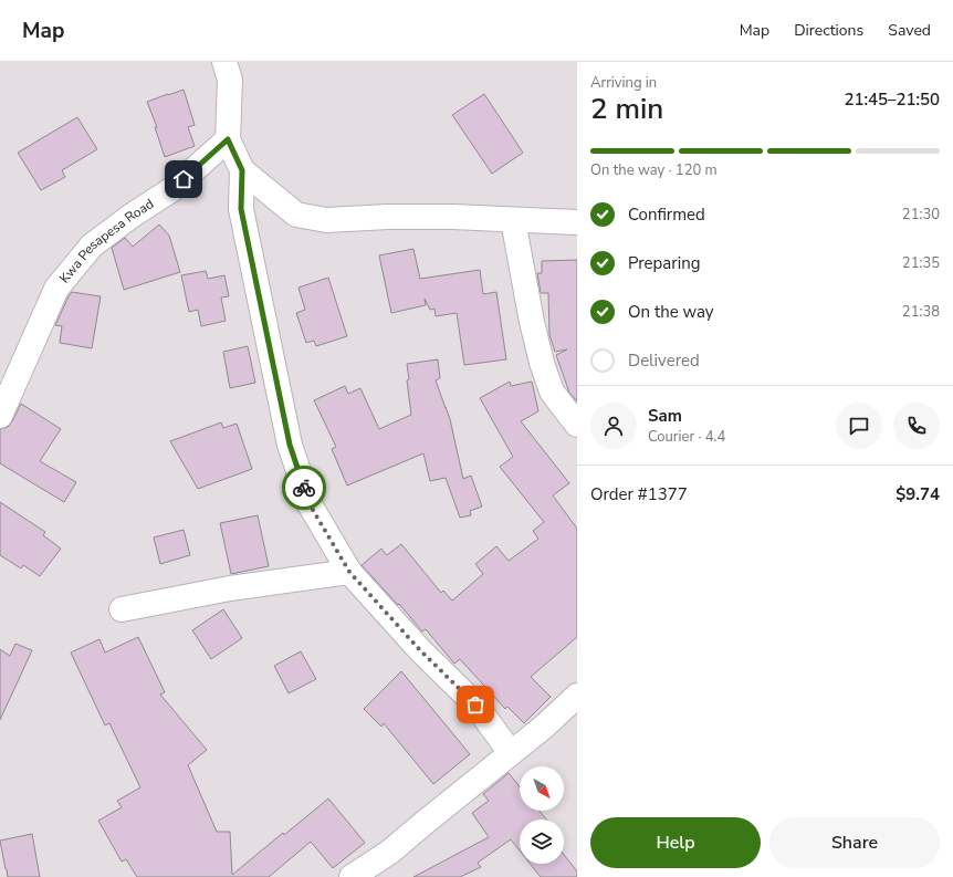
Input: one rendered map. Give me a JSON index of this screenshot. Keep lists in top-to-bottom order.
{
  "streets": {
    "street": ["Kwa Pesapesa Road"]
  },
  "north": "bottom right",
  "page": {
    "header": "Map",
    "nav": ["Map", "Directions", "Saved"],
    "heading": ["2 min", "Arriving in", "21:45–21:50"],
    "panel": [
      "Sam",
      "Courier · 4.4",
      "Order #1377",
      "$9.74"
    ],
    "bar": "On the way · 120 m",
    "list": [
      ["Confirmed", "21:30"],
      ["Preparing", "21:35"],
      ["On the way", "21:38"],
      "Delivered"
    ],
    "buttons": ["Help", "Share"]
  }
}
